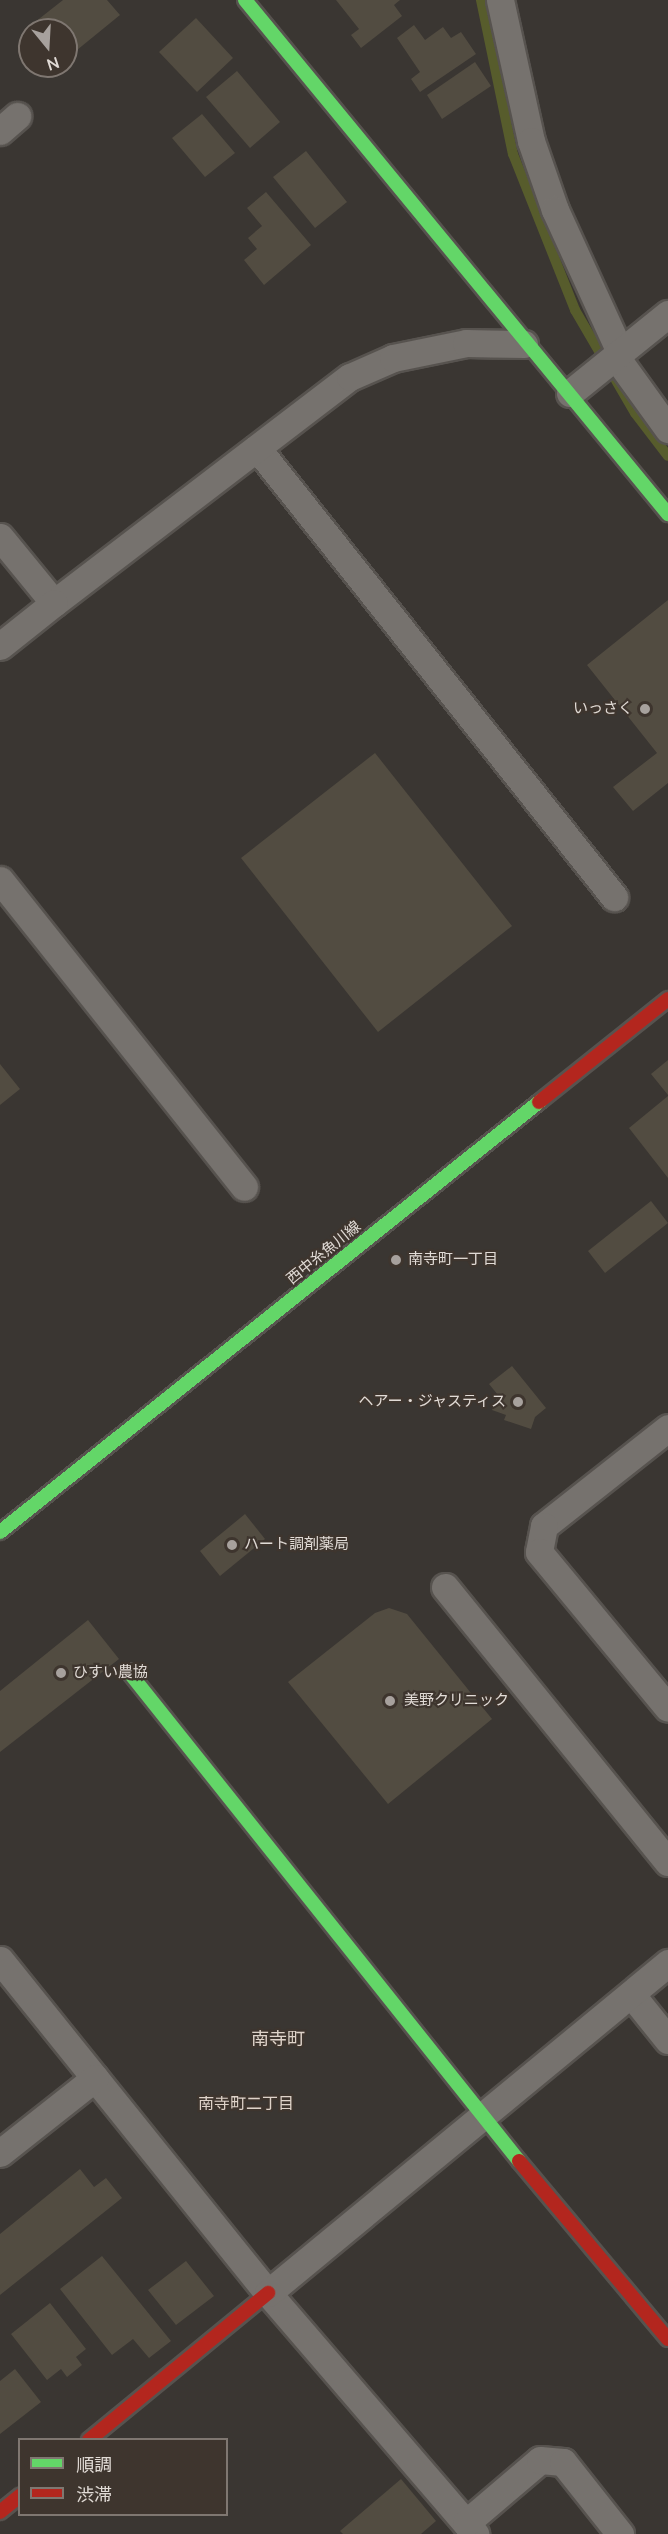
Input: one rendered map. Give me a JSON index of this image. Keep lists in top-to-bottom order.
{
  "streets": {
    "street": ["西中糸魚川線"]
  },
  "districts": ["南寺町", "南寺町二丁目"],
  "places": [
    "いっさく",
    "南寺町一丁目",
    "ヘアー・ジャスティス",
    "ハート調剤薬局",
    "ひすい農協",
    "美野クリニック"
  ],
  "legend": ["順調", "渋滞"],
  "north": "bottom"
}
